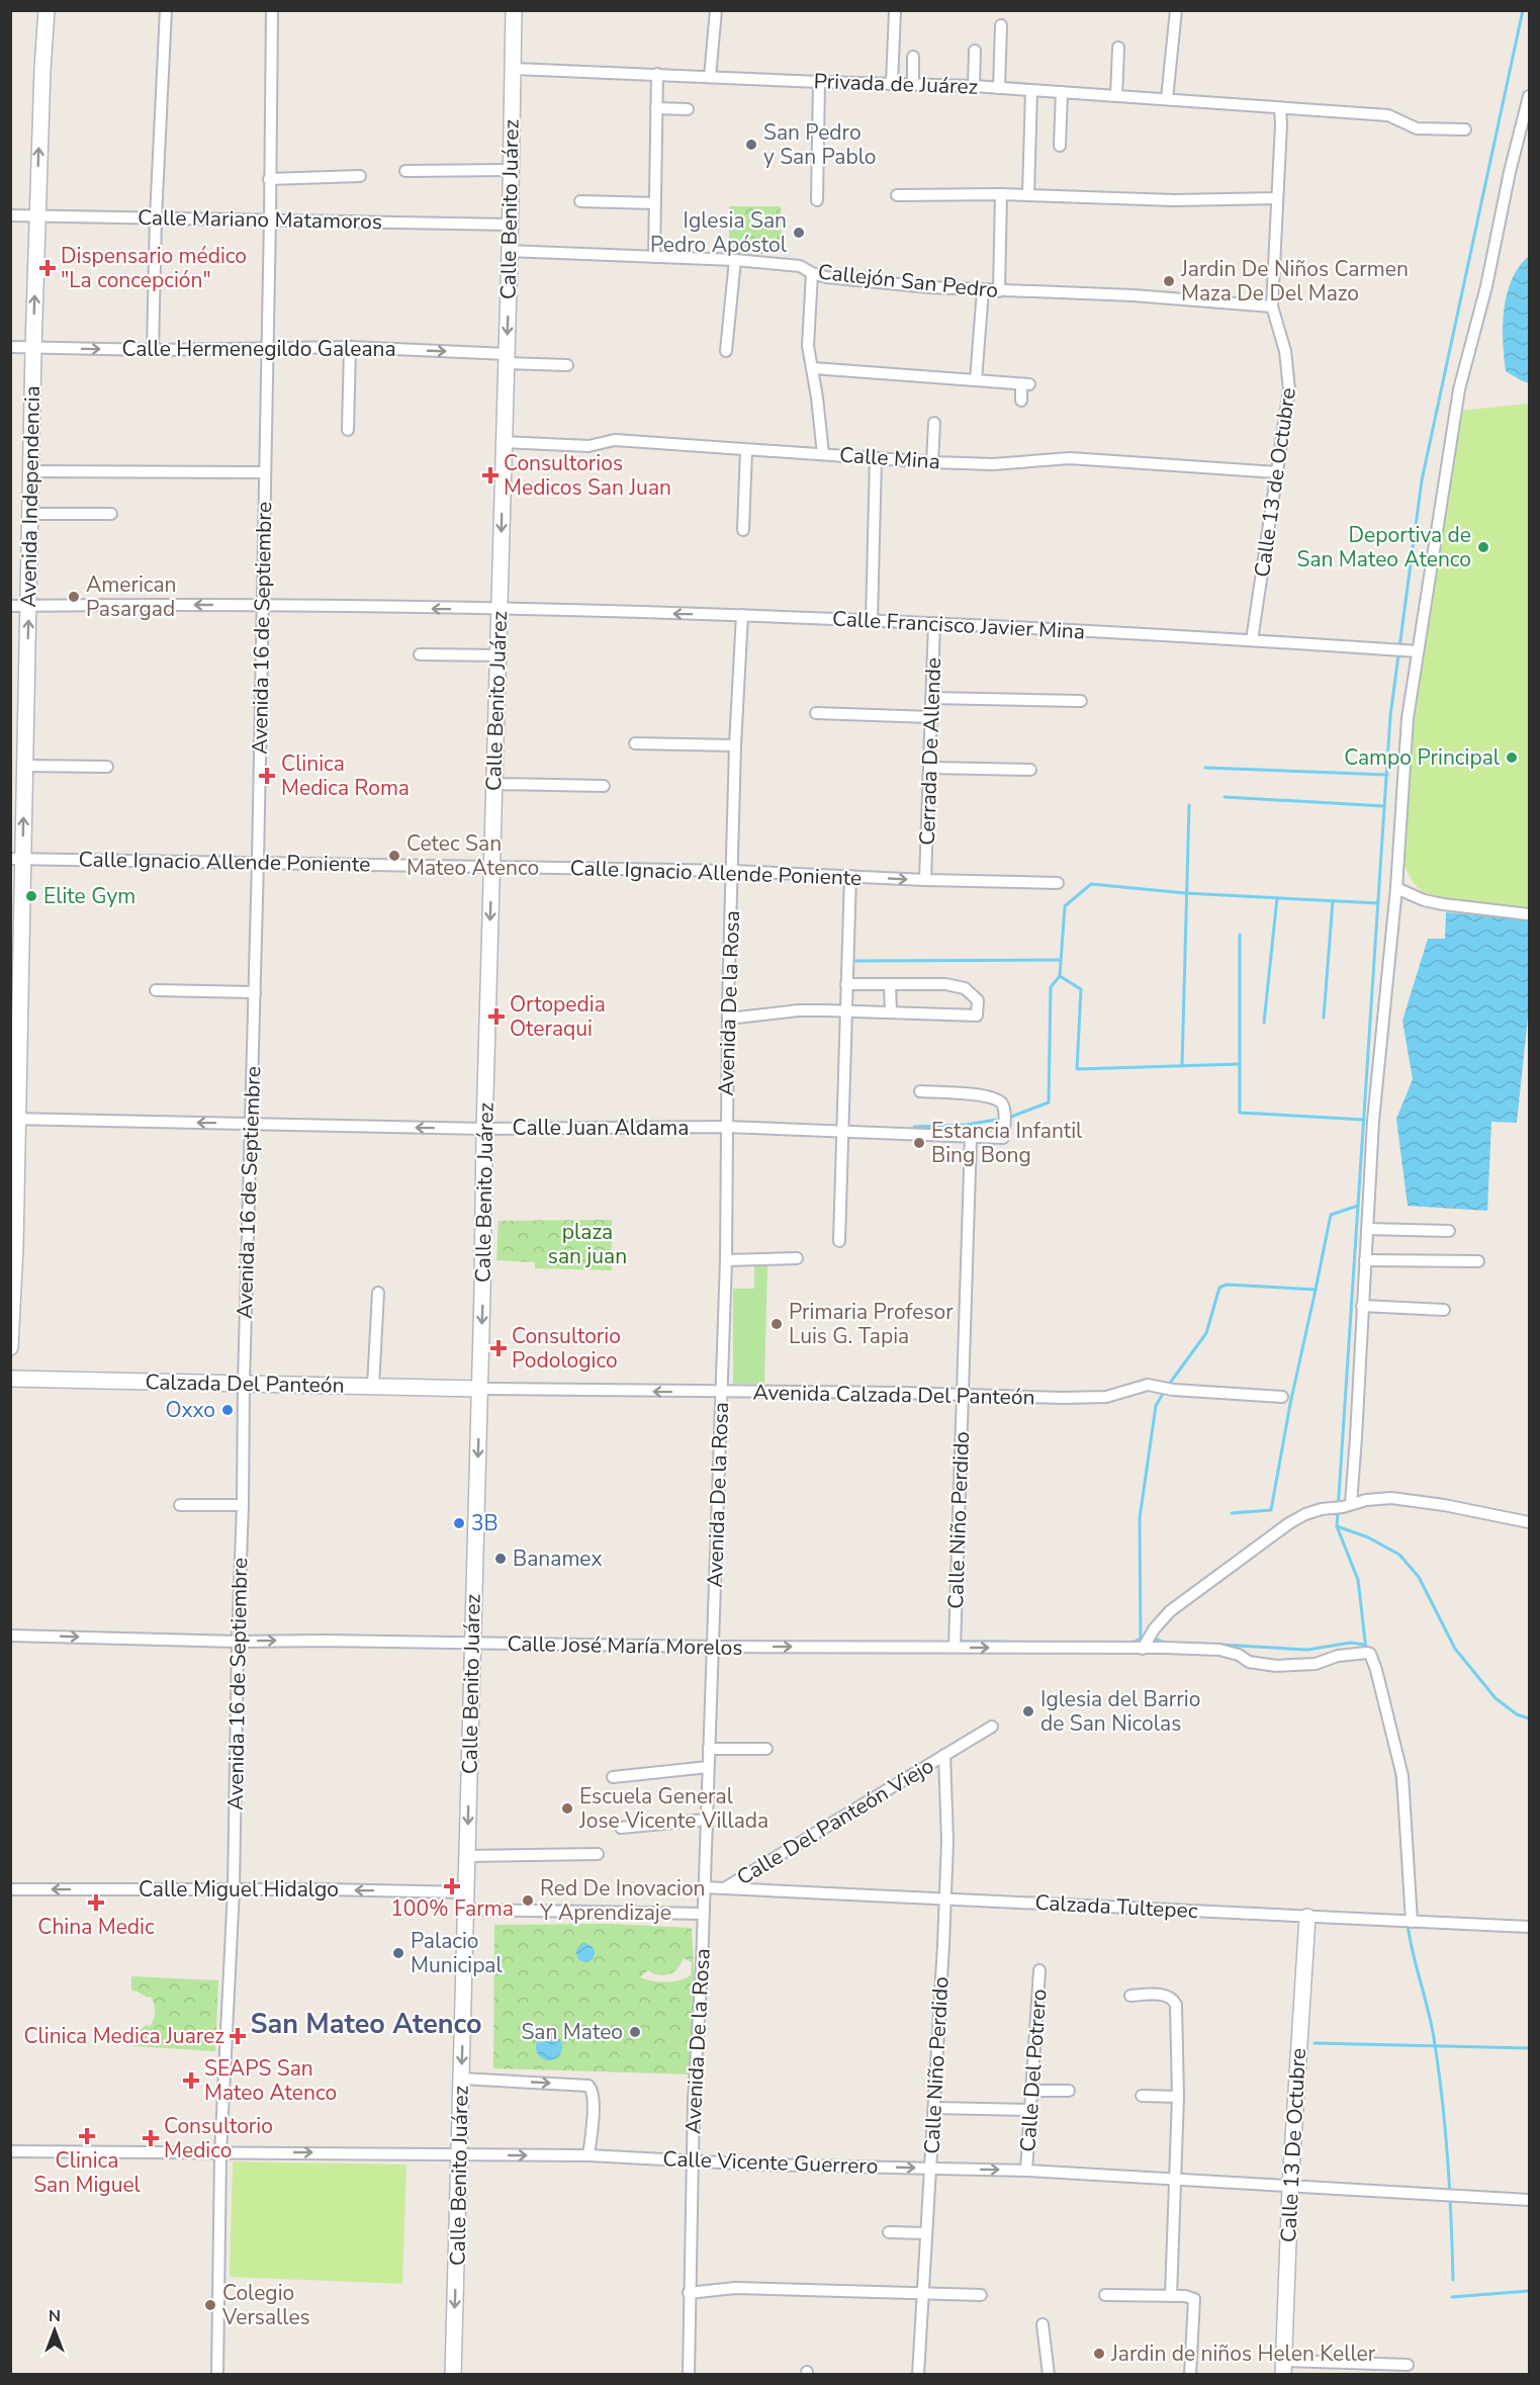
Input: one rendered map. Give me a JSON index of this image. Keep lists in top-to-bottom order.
{
  "streets": {
    "main road": [
      "Calle Benito Juárez",
      "Avenida Independencia",
      "Calzada Del Panteón",
      "Calle 13 De Octubre"
    ],
    "street": [
      "Privada de Juárez",
      "Calle Mariano Matamoros",
      "Callejón San Pedro",
      "Calle Hermenegildo Galeana",
      "Calle Mina",
      "Calle 13 de Octubre",
      "Calle Francisco Javier Mina",
      "Avenida 16 de Septiembre",
      "Cerrada De Allende",
      "Calle Ignacio Allende Poniente",
      "Avenida De la Rosa",
      "Calle Juan Aldama",
      "Avenida Calzada Del Panteón",
      "Calle Niño Perdido",
      "Calle José María Morelos",
      "Calle Del Panteón Viejo",
      "Calle Miguel Hidalgo",
      "Calzada Tultepec",
      "Calle Del Potrero",
      "Calle Vicente Guerrero"
    ]
  },
  "crossings": [
    ["Privada de Juárez", "Calle Benito Juárez"],
    ["Privada de Juárez", "Calle 13 de Octubre"],
    ["Calle Benito Juárez", "Calle Mariano Matamoros"],
    ["Calle Benito Juárez", "Callejón San Pedro"],
    ["Calle Benito Juárez", "Calle Hermenegildo Galeana"],
    ["Calle Benito Juárez", "Calle Mina"],
    ["Calle Benito Juárez", "Calle Francisco Javier Mina"],
    ["Calle Benito Juárez", "Calle Ignacio Allende Poniente"],
    ["Calle Benito Juárez", "Calle Juan Aldama"],
    ["Calle Benito Juárez", "Calzada Del Panteón"],
    ["Calle Benito Juárez", "Avenida Calzada Del Panteón"],
    ["Calle Benito Juárez", "Calle José María Morelos"],
    ["Calle Benito Juárez", "Calle Miguel Hidalgo"],
    ["Calle Benito Juárez", "Calle Vicente Guerrero"],
    ["Calle Mariano Matamoros", "Avenida Independencia"],
    ["Calle Mariano Matamoros", "Avenida 16 de Septiembre"],
    ["Callejón San Pedro", "Calle 13 de Octubre"],
    ["Calle Hermenegildo Galeana", "Avenida Independencia"],
    ["Calle Hermenegildo Galeana", "Avenida 16 de Septiembre"],
    ["Calle Mina", "Calle 13 de Octubre"],
    ["Calle 13 de Octubre", "Calle Francisco Javier Mina"],
    ["Avenida Independencia", "Calle Francisco Javier Mina"],
    ["Avenida Independencia", "Calle Ignacio Allende Poniente"],
    ["Avenida Independencia", "Calle Juan Aldama"],
    ["Calle Francisco Javier Mina", "Avenida 16 de Septiembre"],
    ["Calle Francisco Javier Mina", "Cerrada De Allende"],
    ["Calle Francisco Javier Mina", "Avenida De la Rosa"],
    ["Avenida 16 de Septiembre", "Calle Ignacio Allende Poniente"],
    ["Avenida 16 de Septiembre", "Calle Juan Aldama"],
    ["Avenida 16 de Septiembre", "Calzada Del Panteón"],
    ["Avenida 16 de Septiembre", "Calle José María Morelos"],
    ["Avenida 16 de Septiembre", "Calle Miguel Hidalgo"],
    ["Avenida 16 de Septiembre", "Calle Vicente Guerrero"],
    ["Cerrada De Allende", "Calle Ignacio Allende Poniente"],
    ["Calle Ignacio Allende Poniente", "Avenida De la Rosa"],
    ["Avenida De la Rosa", "Calle Juan Aldama"],
    ["Avenida De la Rosa", "Avenida Calzada Del Panteón"],
    ["Avenida De la Rosa", "Calle José María Morelos"],
    ["Avenida De la Rosa", "Calzada Tultepec"],
    ["Avenida De la Rosa", "Calle Vicente Guerrero"],
    ["Calle Juan Aldama", "Calle Niño Perdido"],
    ["Calzada Del Panteón", "Avenida Calzada Del Panteón"],
    ["Avenida Calzada Del Panteón", "Calle Niño Perdido"],
    ["Calle Niño Perdido", "Calle José María Morelos"],
    ["Calle Niño Perdido", "Calle Del Panteón Viejo"],
    ["Calle Niño Perdido", "Calzada Tultepec"],
    ["Calle Niño Perdido", "Calle Vicente Guerrero"],
    ["Calle José María Morelos", "Calzada Tultepec"],
    ["Calle Del Panteón Viejo", "Calzada Tultepec"],
    ["Calzada Tultepec", "Calle 13 De Octubre"],
    ["Calle Del Potrero", "Calle Vicente Guerrero"],
    ["Calle 13 De Octubre", "Calle Vicente Guerrero"]
  ],
  "one_way": [
    "Calle Benito Juárez",
    "Calle Hermenegildo Galeana",
    "Avenida Independencia",
    "Calle Francisco Javier Mina",
    "Calle Juan Aldama",
    "Calle José María Morelos",
    "Calle Miguel Hidalgo",
    "Calle Vicente Guerrero"
  ],
  "districts": ["San Mateo Atenco"],
  "parks": ["plaza san juan"],
  "places": {
    "other": [
      "San Pedro y San Pablo",
      "Iglesia San Pedro Apóstol",
      "Jardin De Niños Carmen Maza De Del Mazo",
      "Deportiva de San Mateo Atenco",
      "American Pasargad",
      "Campo Principal",
      "Cetec San Mateo Atenco",
      "Elite Gym",
      "Estancia Infantil Bing Bong",
      "Primaria Profesor Luis G. Tapia",
      "Oxxo",
      "3B",
      "Banamex",
      "Iglesia del Barrio de San Nicolas",
      "Escuela General Jose Vicente Villada",
      "Red De Inovacion Y Aprendizaje",
      "Palacio Municipal",
      "San Mateo",
      "Colegio Versalles",
      "Jardin de niños Helen Keller"
    ],
    "health": [
      "Dispensario médico \"La concepción\"",
      "Consultorios Medicos San Juan",
      "Clinica Medica Roma",
      "Ortopedia Oteraqui",
      "Consultorio Podologico",
      "100% Farma",
      "China Medic",
      "Clinica Medica Juarez",
      "SEAPS San Mateo Atenco",
      "Clinica San Miguel",
      "Consultorio Medico"
    ]
  },
  "north": "top"
}
